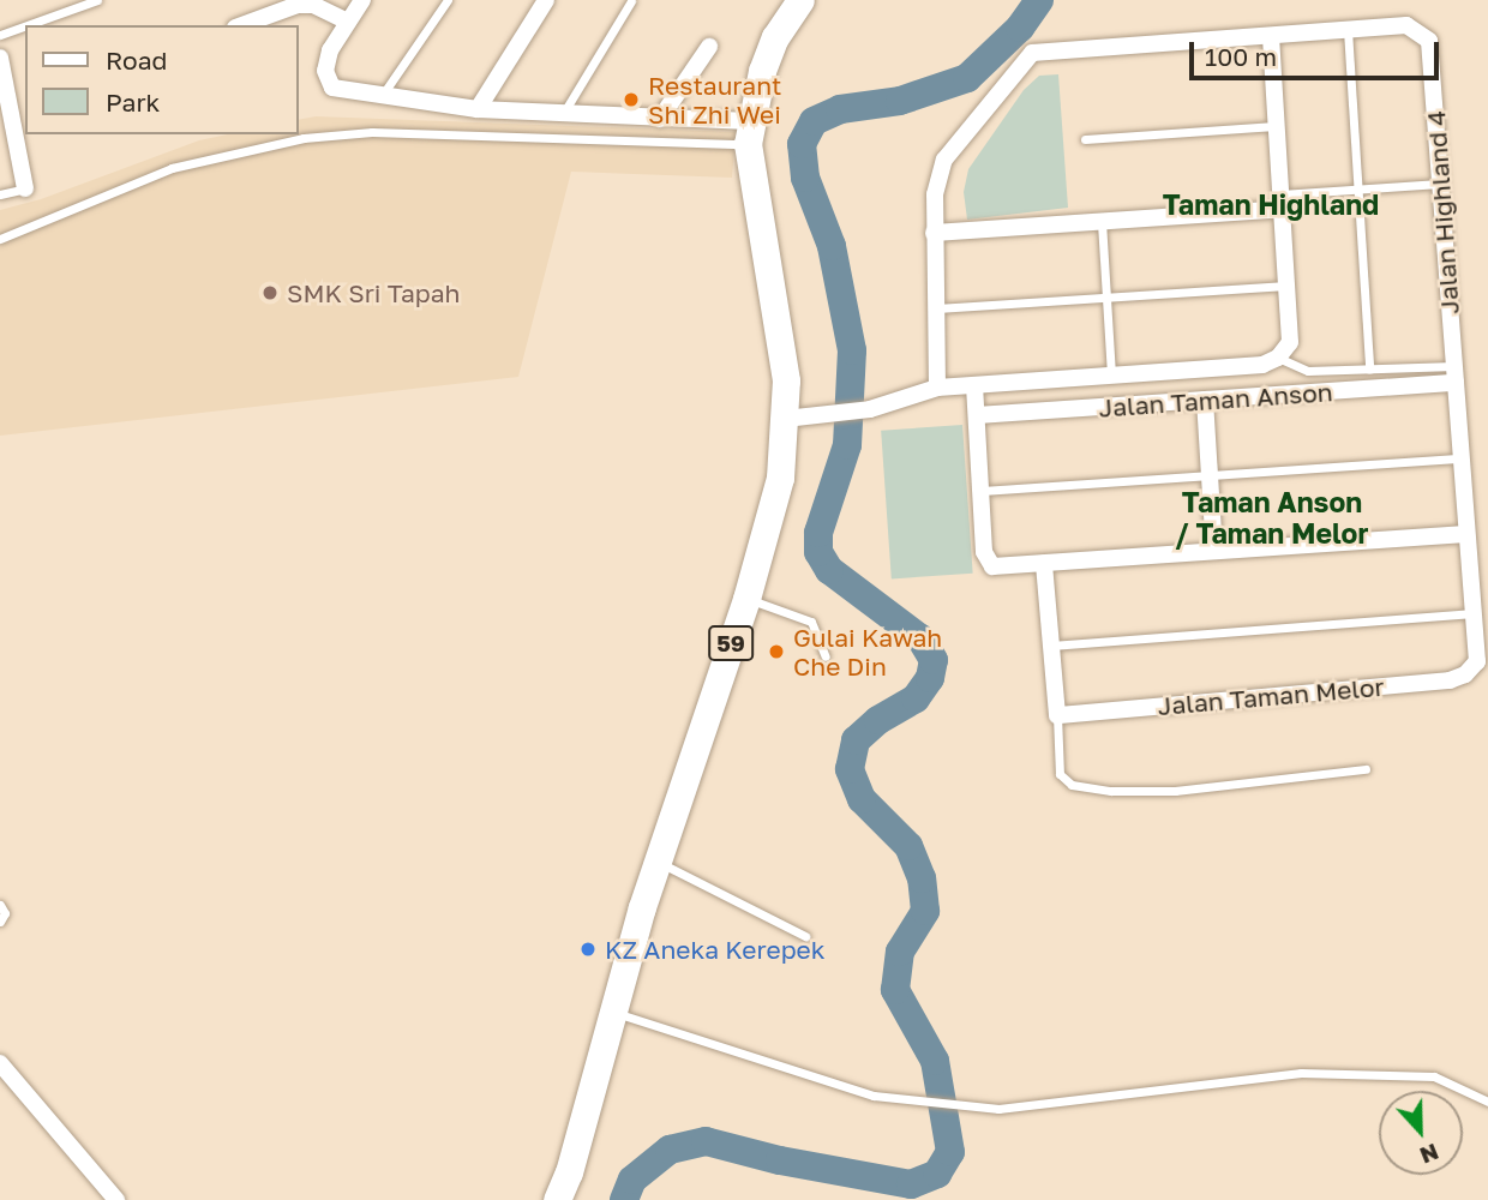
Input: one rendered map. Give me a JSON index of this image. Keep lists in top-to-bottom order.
{
  "streets": {
    "main road": ["59"],
    "street": ["Jalan Highland 4", "Jalan Taman Anson", "Jalan Taman Melor"]
  },
  "crossings": [
    ["Jalan Highland 4", "Jalan Taman Anson"],
    ["Jalan Highland 4", "Jalan Taman Melor"]
  ],
  "districts": ["Taman Highland", "Taman Anson / Taman Melor"],
  "places": [
    "Restaurant Shi Zhi Wei",
    "SMK Sri Tapah",
    "Gulai Kawah Che Din",
    "KZ Aneka Kerepek"
  ],
  "legend": ["Road", "Park"],
  "scale_bar": "100 m",
  "north": "bottom"
}
